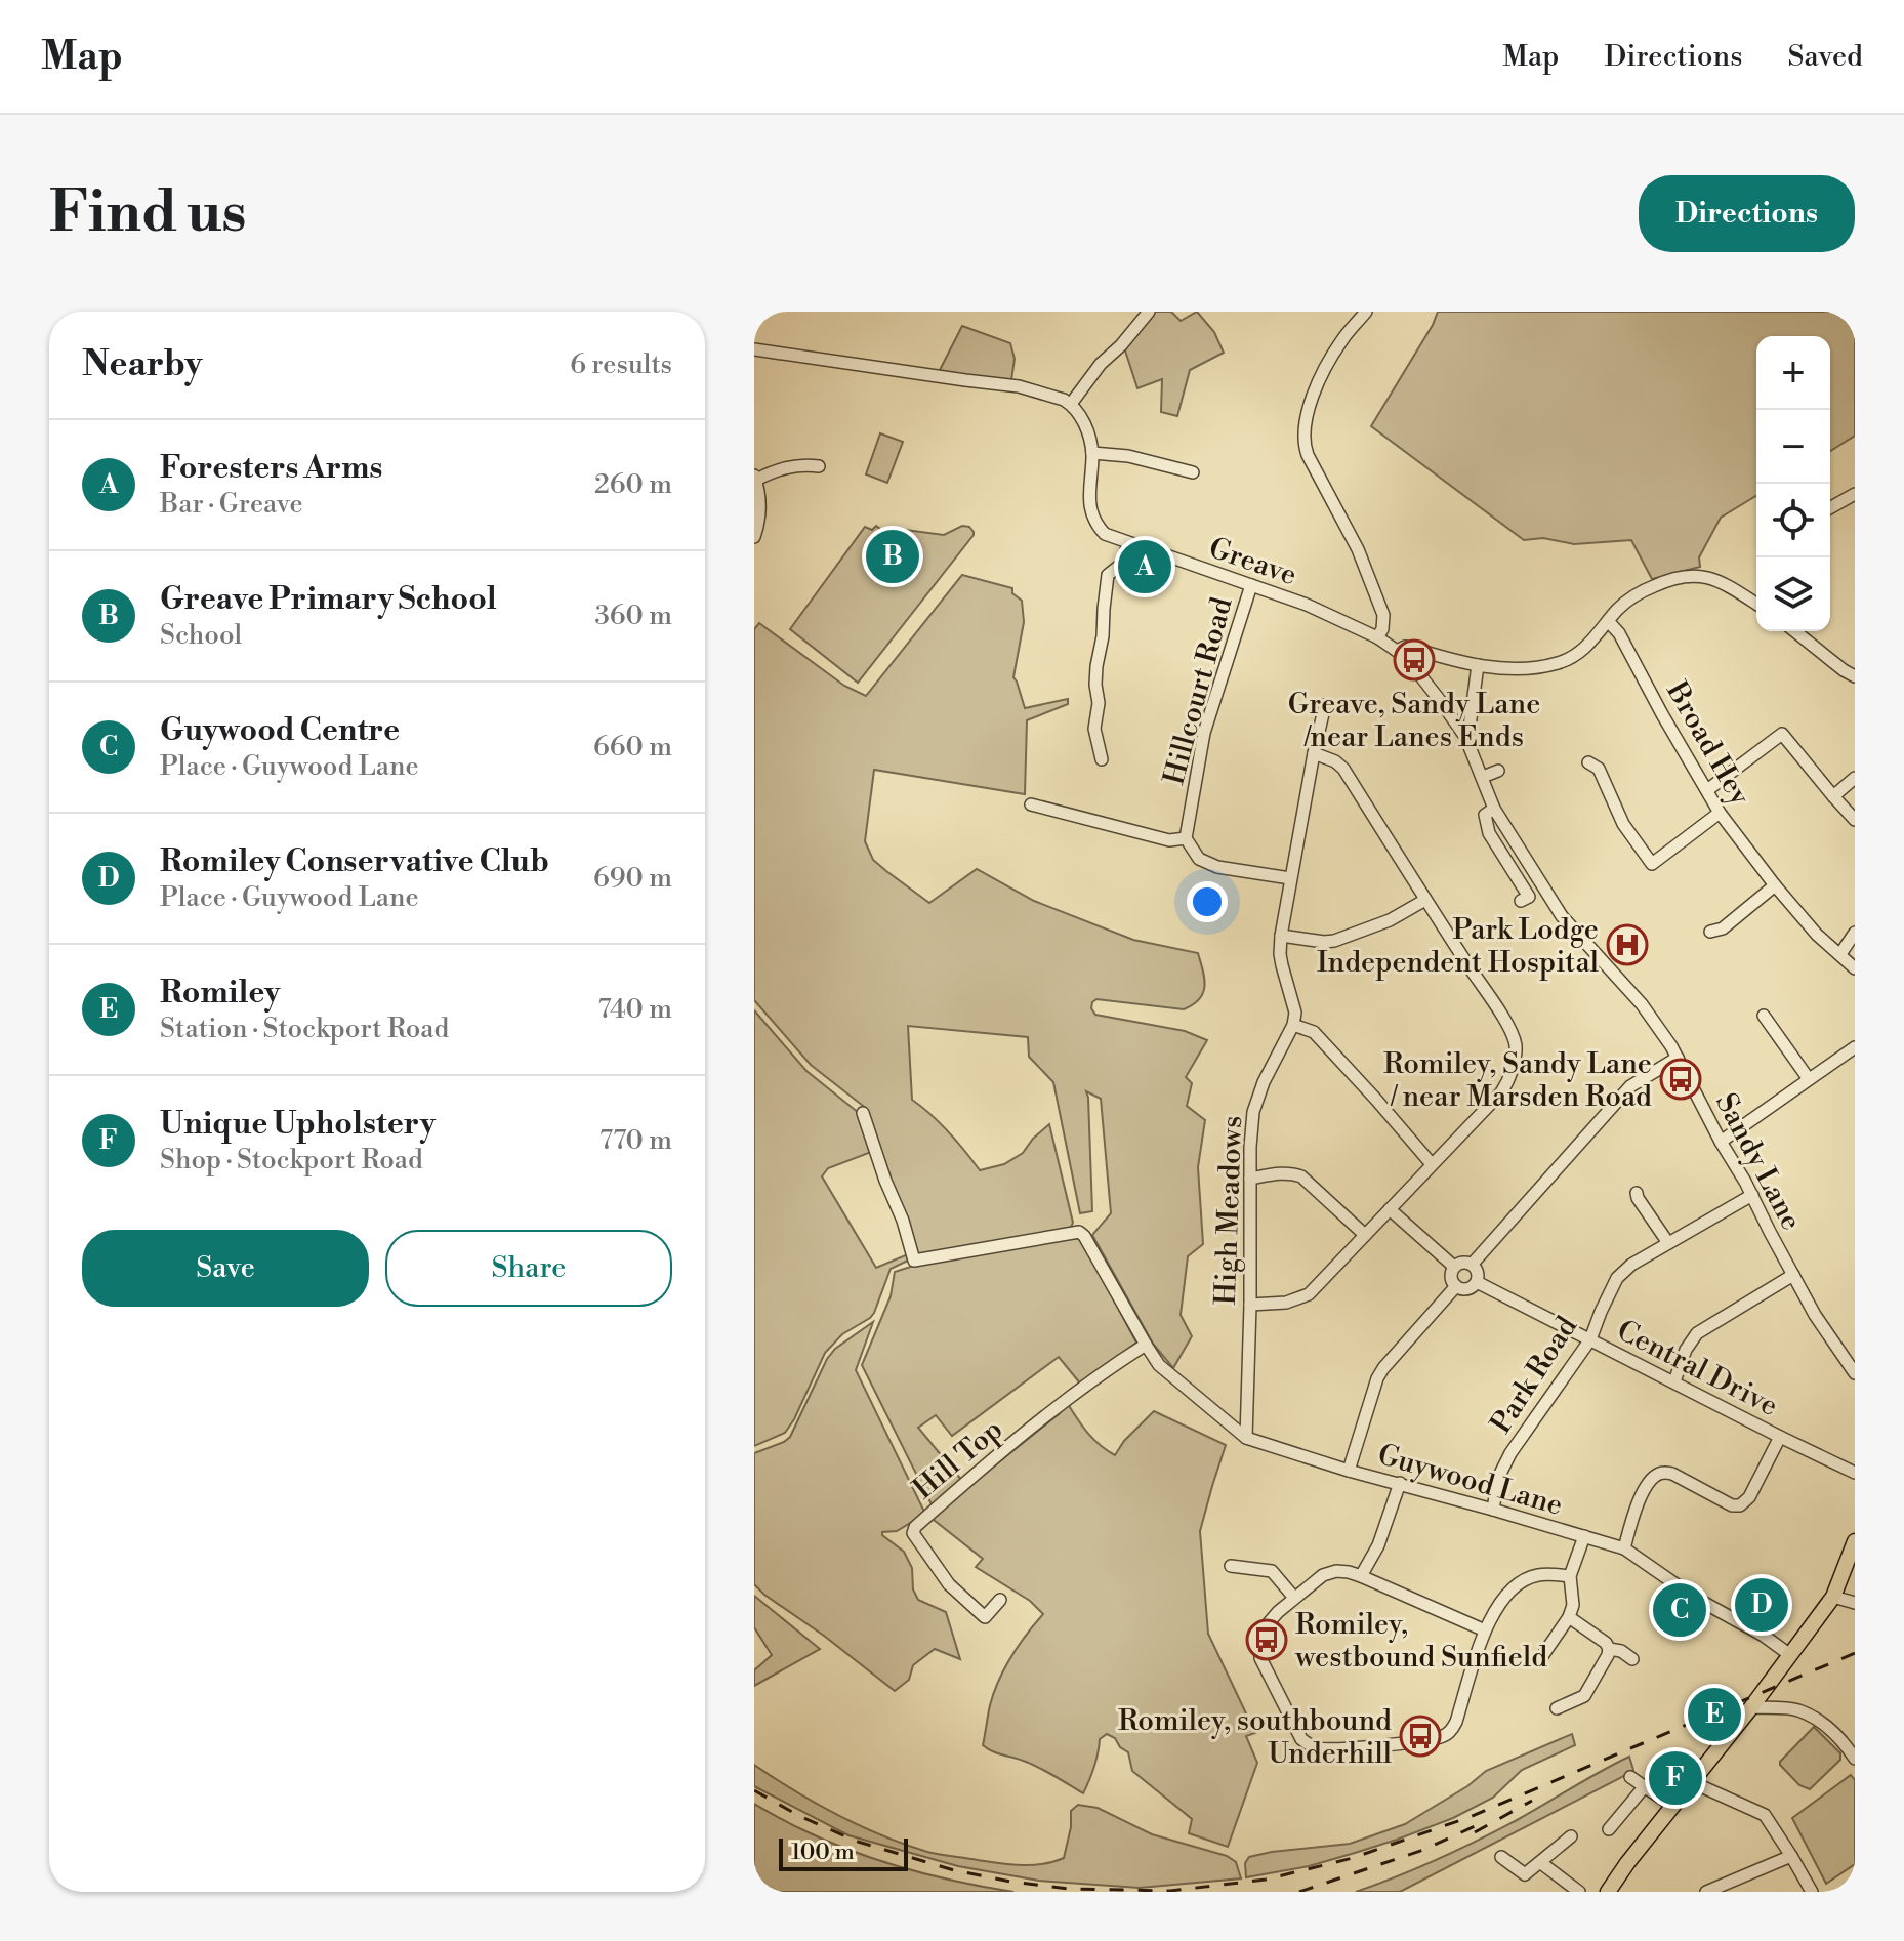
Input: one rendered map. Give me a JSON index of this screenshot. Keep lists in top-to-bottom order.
{
  "streets": {
    "street": [
      "Greave",
      "Hillcourt Road",
      "Broad Hey",
      "Sandy Lane",
      "High Meadows",
      "Central Drive",
      "Park Road",
      "Hill Top",
      "Guywood Lane"
    ]
  },
  "crossings": [
    ["Greave", "Hillcourt Road"],
    ["Greave", "Sandy Lane"],
    ["Sandy Lane", "Park Road"],
    ["High Meadows", "Guywood Lane"],
    ["Central Drive", "Park Road"],
    ["Park Road", "Guywood Lane"],
    ["Hill Top", "Guywood Lane"]
  ],
  "places": {
    "bus stop": [
      "Greave, Sandy Lane /near Lanes Ends",
      "Romiley, Sandy Lane / near Marsden Road",
      "Romiley, westbound Sunfield",
      "Romiley, southbound Underhill"
    ],
    "hospital": ["Park Lodge Independent Hospital"]
  },
  "scale_bar": "100 m",
  "page": {
    "header": "Map",
    "nav": ["Map", "Directions", "Saved"],
    "buttons": [
      "Directions",
      ["Save", "Share"]
    ],
    "title": "Find us",
    "heading": ["Nearby", "6 results"],
    "map_buttons": ["+", "−"],
    "list": [
      {
        "mark": "A",
        "name": "Foresters Arms",
        "note": "Bar · Greave",
        "value": "260 m"
      },
      {
        "mark": "B",
        "name": "Greave Primary School",
        "note": "School",
        "value": "360 m"
      },
      {
        "mark": "C",
        "name": "Guywood Centre",
        "note": "Place · Guywood Lane",
        "value": "660 m"
      },
      {
        "mark": "D",
        "name": "Romiley Conservative Club",
        "note": "Place · Guywood Lane",
        "value": "690 m"
      },
      {
        "mark": "E",
        "name": "Romiley",
        "note": "Station · Stockport Road",
        "value": "740 m"
      },
      {
        "mark": "F",
        "name": "Unique Upholstery",
        "note": "Shop · Stockport Road",
        "value": "770 m"
      }
    ],
    "pins": [
      "B",
      "A",
      "D",
      "C",
      "E",
      "F"
    ],
    "scale": "100 m"
  }
}
